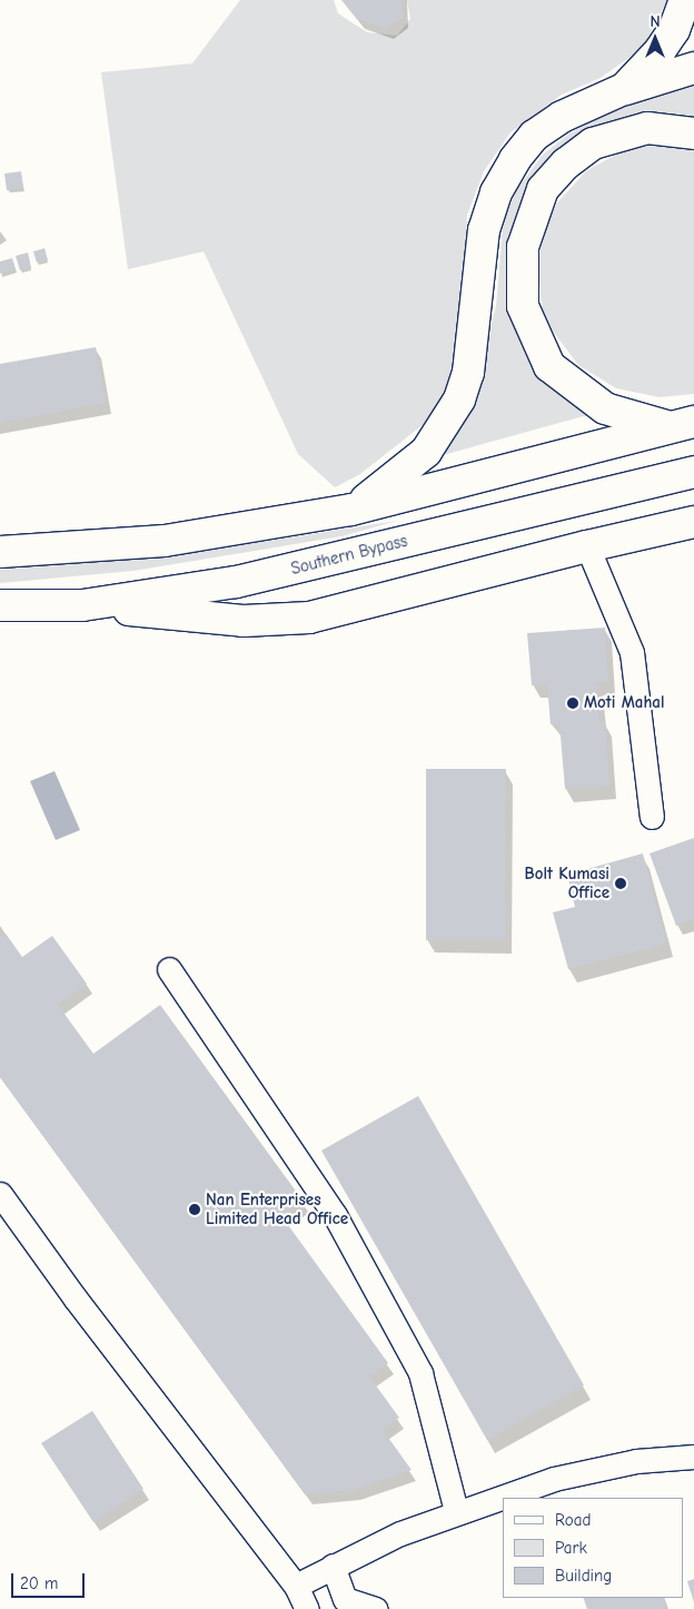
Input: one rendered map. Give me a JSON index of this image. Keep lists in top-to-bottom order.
{
  "streets": {
    "highway": ["Southern Bypass"]
  },
  "places": ["Moti Mahal", "Bolt Kumasi Office", "Nan Enterprises Limited Head Office"],
  "legend": ["Road", "Park", "Building"],
  "scale_bar": "20 m",
  "north": "top"
}
